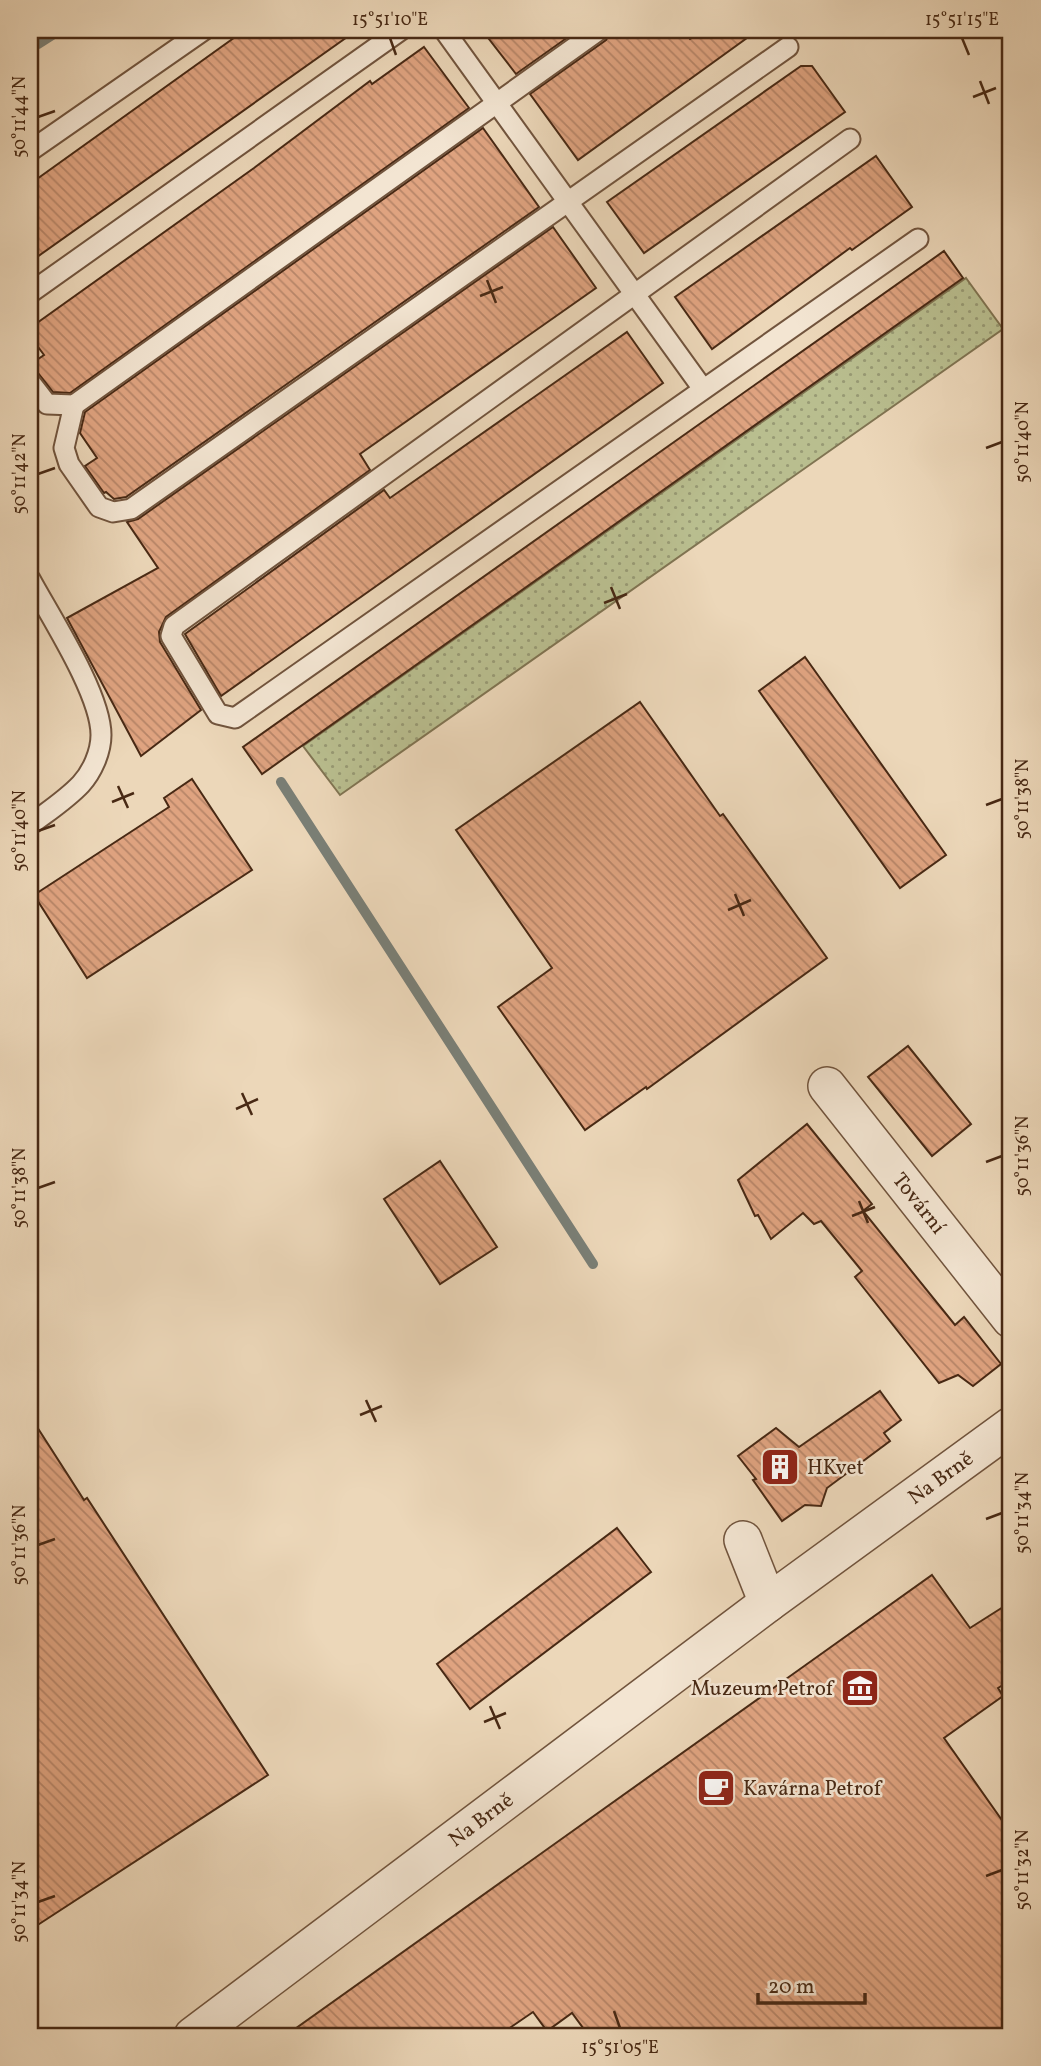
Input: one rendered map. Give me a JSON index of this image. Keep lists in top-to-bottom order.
{
  "streets": {
    "street": ["Tovární", "Na Brně"]
  },
  "places": {
    "building": ["HKvet"],
    "museum": ["Muzeum Petrof"],
    "cafe": ["Kavárna Petrof"]
  },
  "scale_bar": "20 m",
  "coordinates": [
    "15°51'10\"E",
    "15°51'15\"E",
    "50°11'44\"N",
    "50°11'40\"N",
    "50°11'42\"N",
    "50°11'38\"N",
    "50°11'36\"N",
    "50°11'34\"N",
    "50°11'32\"N",
    "15°51'05\"E"
  ]
}
